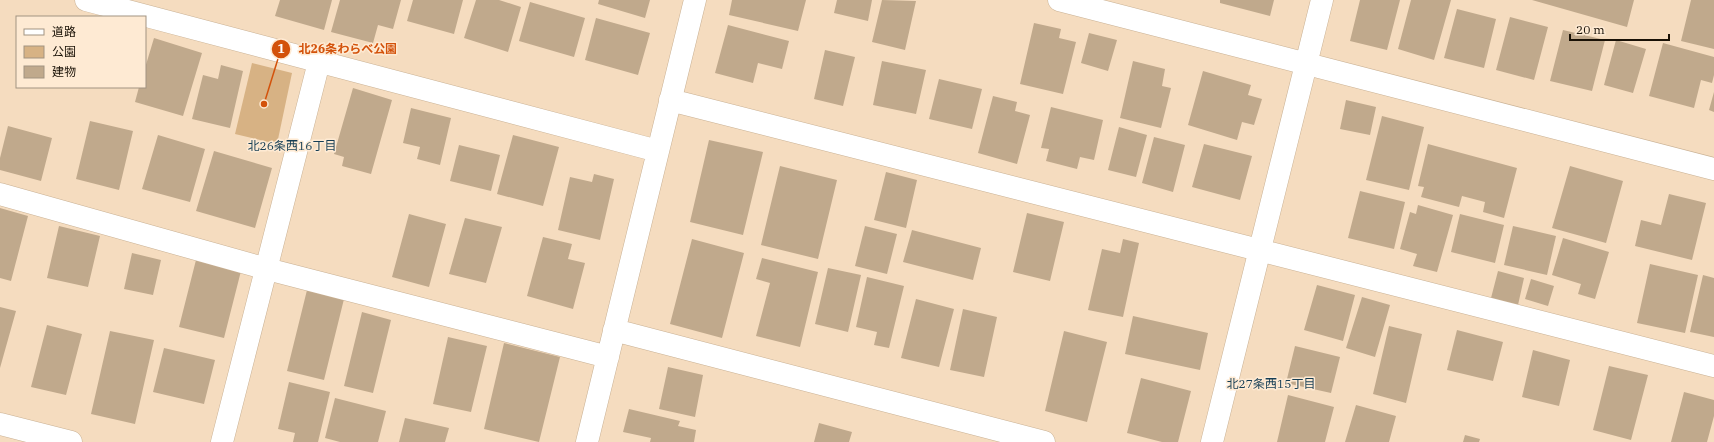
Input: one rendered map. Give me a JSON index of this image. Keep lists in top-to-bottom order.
{
  "districts": ["北26条西16丁目", "北27条西15丁目"],
  "places": ["北26条わらべ公園"],
  "legend": ["道路", "公園", "建物"],
  "scale_bar": "20 m"
}
